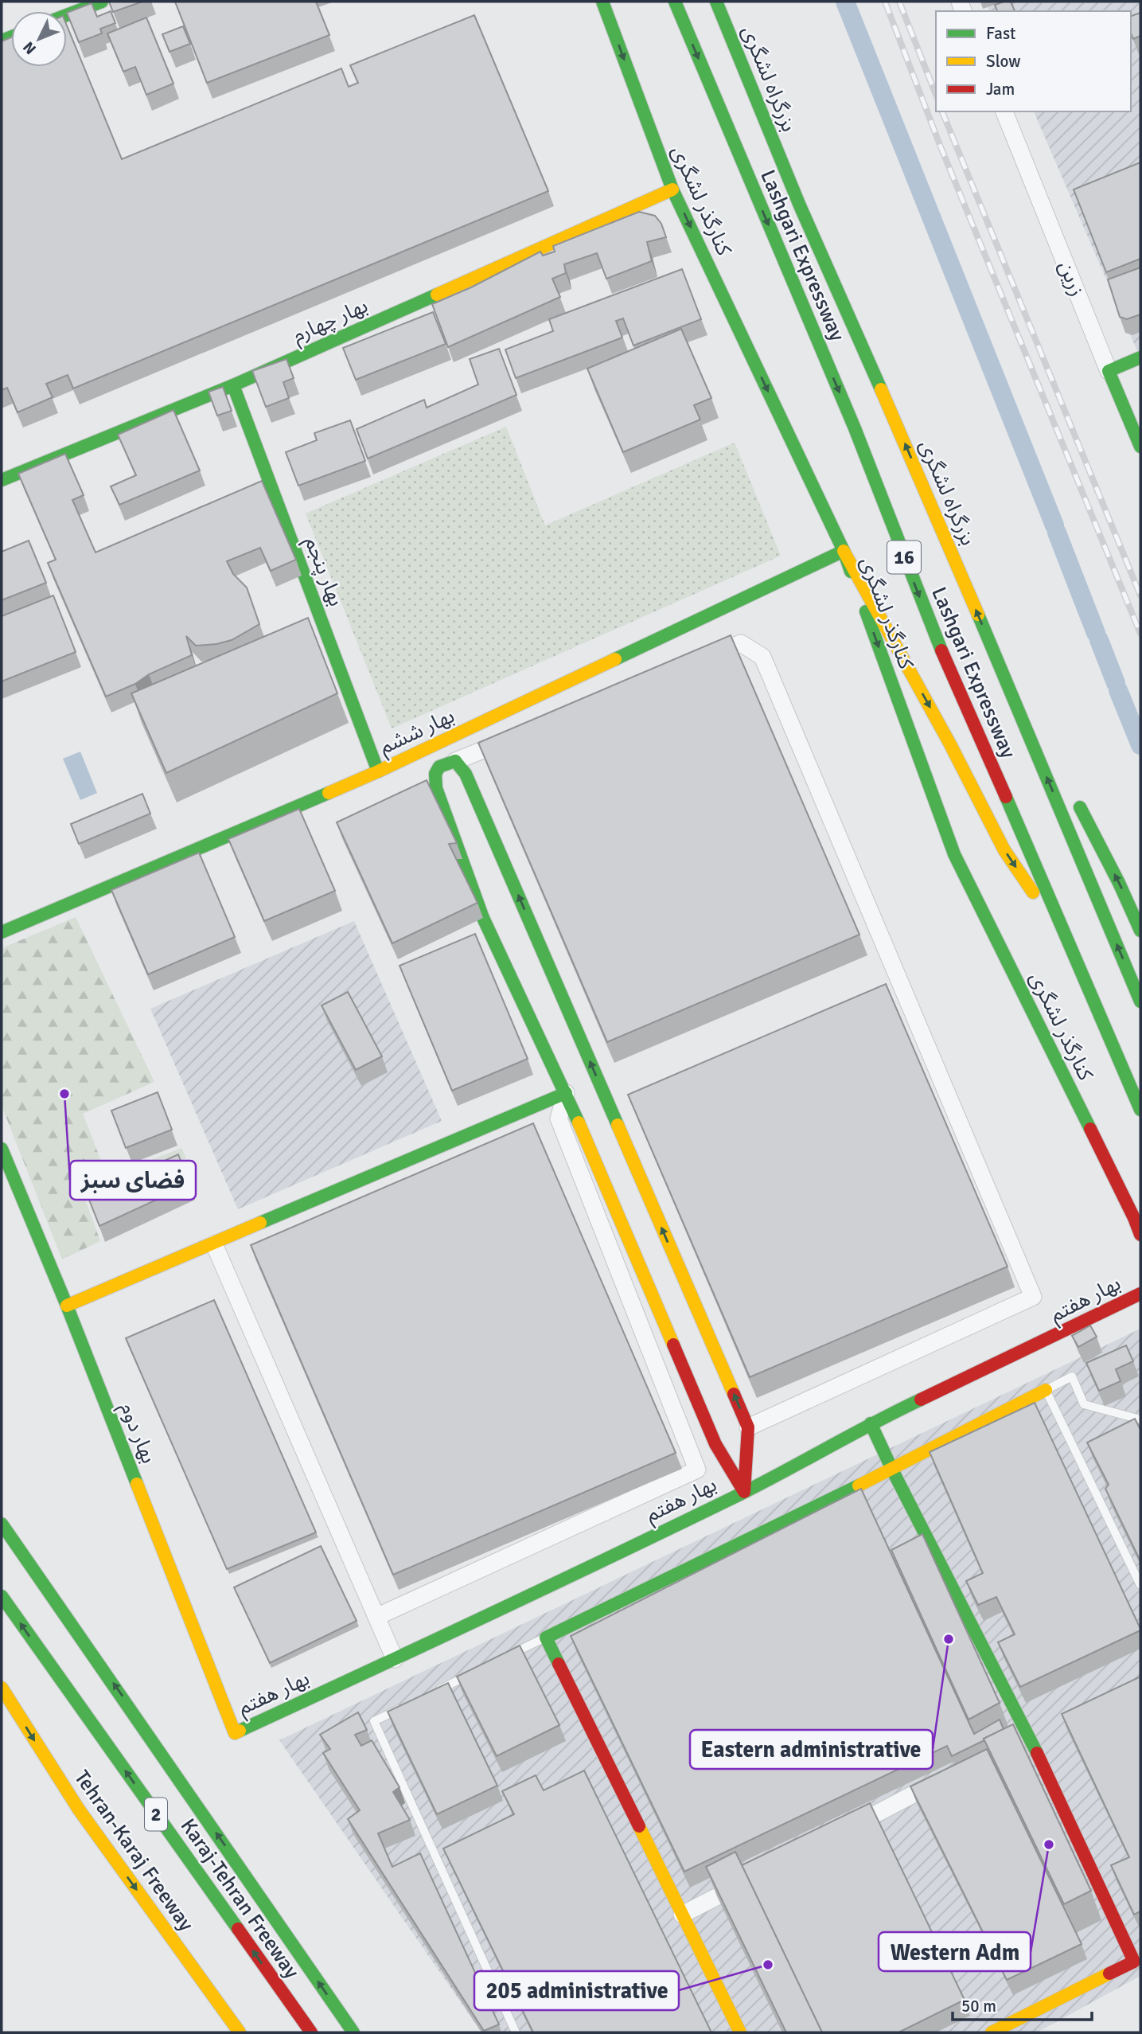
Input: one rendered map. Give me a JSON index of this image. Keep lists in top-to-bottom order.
{
  "streets": {
    "main road": [
      "بزرگراه لشگری",
      "کنارگذر لشگری",
      "Lashgari Expressway",
      "زرین",
      "بهار چهارم",
      "16",
      "بهار پنجم",
      "بهار ششم",
      "بهار هفتم",
      "بهار دوم",
      "2",
      "Tehran-Karaj Freeway",
      "Karaj-Tehran Freeway"
    ]
  },
  "crossings": [
    ["کنارگذر لشگری", "بهار چهارم"],
    ["کنارگذر لشگری", "بهار ششم"],
    ["بهار چهارم", "بهار پنجم"],
    ["بهار پنجم", "بهار ششم"],
    ["بهار هفتم", "بهار دوم"]
  ],
  "places": [
    "فضای سبز",
    "Eastern administrative",
    "Western Adm",
    "205 administrative"
  ],
  "legend": ["Fast", "Slow", "Jam"],
  "scale_bar": "50 m",
  "north": "bottom left"
}
